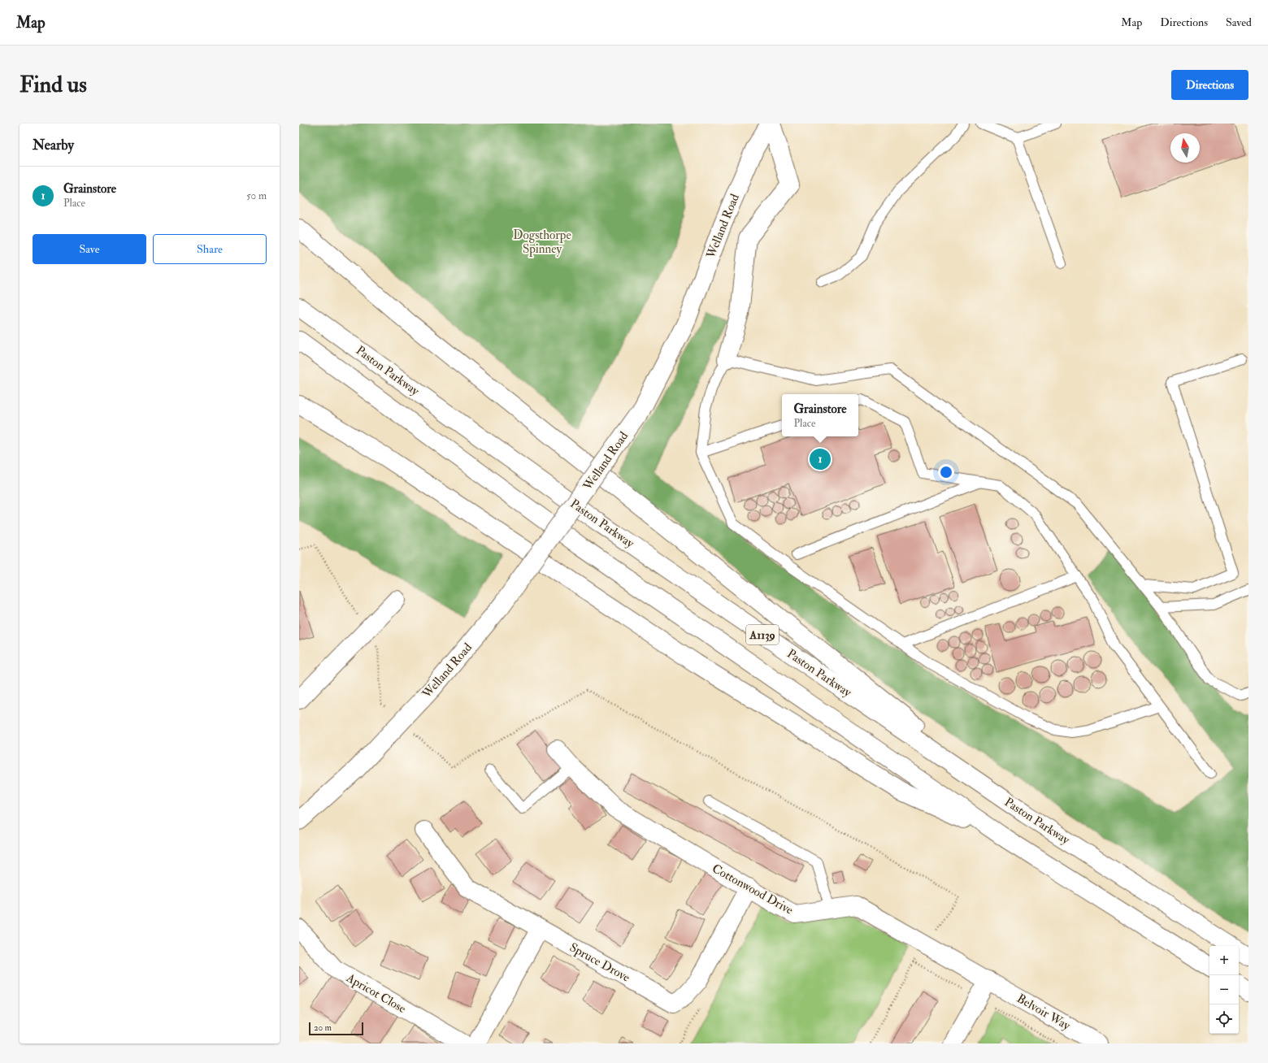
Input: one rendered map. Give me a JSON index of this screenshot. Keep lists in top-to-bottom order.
{
  "streets": {
    "main road": [
      "Welland Road",
      "Paston Parkway",
      "A1139",
      "Cottonwood Drive",
      "Spruce Drove",
      "Apricot Close",
      "Belvoir Way"
    ]
  },
  "crossings": [
    ["Paston Parkway", "A1139"],
    ["Cottonwood Drive", "Spruce Drove"],
    ["Cottonwood Drive", "Belvoir Way"]
  ],
  "parks": ["Dogsthorpe Spinney"],
  "scale_bar": "20 m",
  "north": "top",
  "page": {
    "header": "Map",
    "nav": ["Map", "Directions", "Saved"],
    "buttons": [
      "Directions",
      ["Save", "Share"]
    ],
    "title": "Find us",
    "heading": "Nearby",
    "list": [
      {
        "mark": "1",
        "name": "Grainstore",
        "note": "Place",
        "value": "50 m"
      }
    ],
    "popup": ["Grainstore", "Place"],
    "pins": "1",
    "map_buttons": ["+", "−"],
    "scale": "20 m"
  }
}
